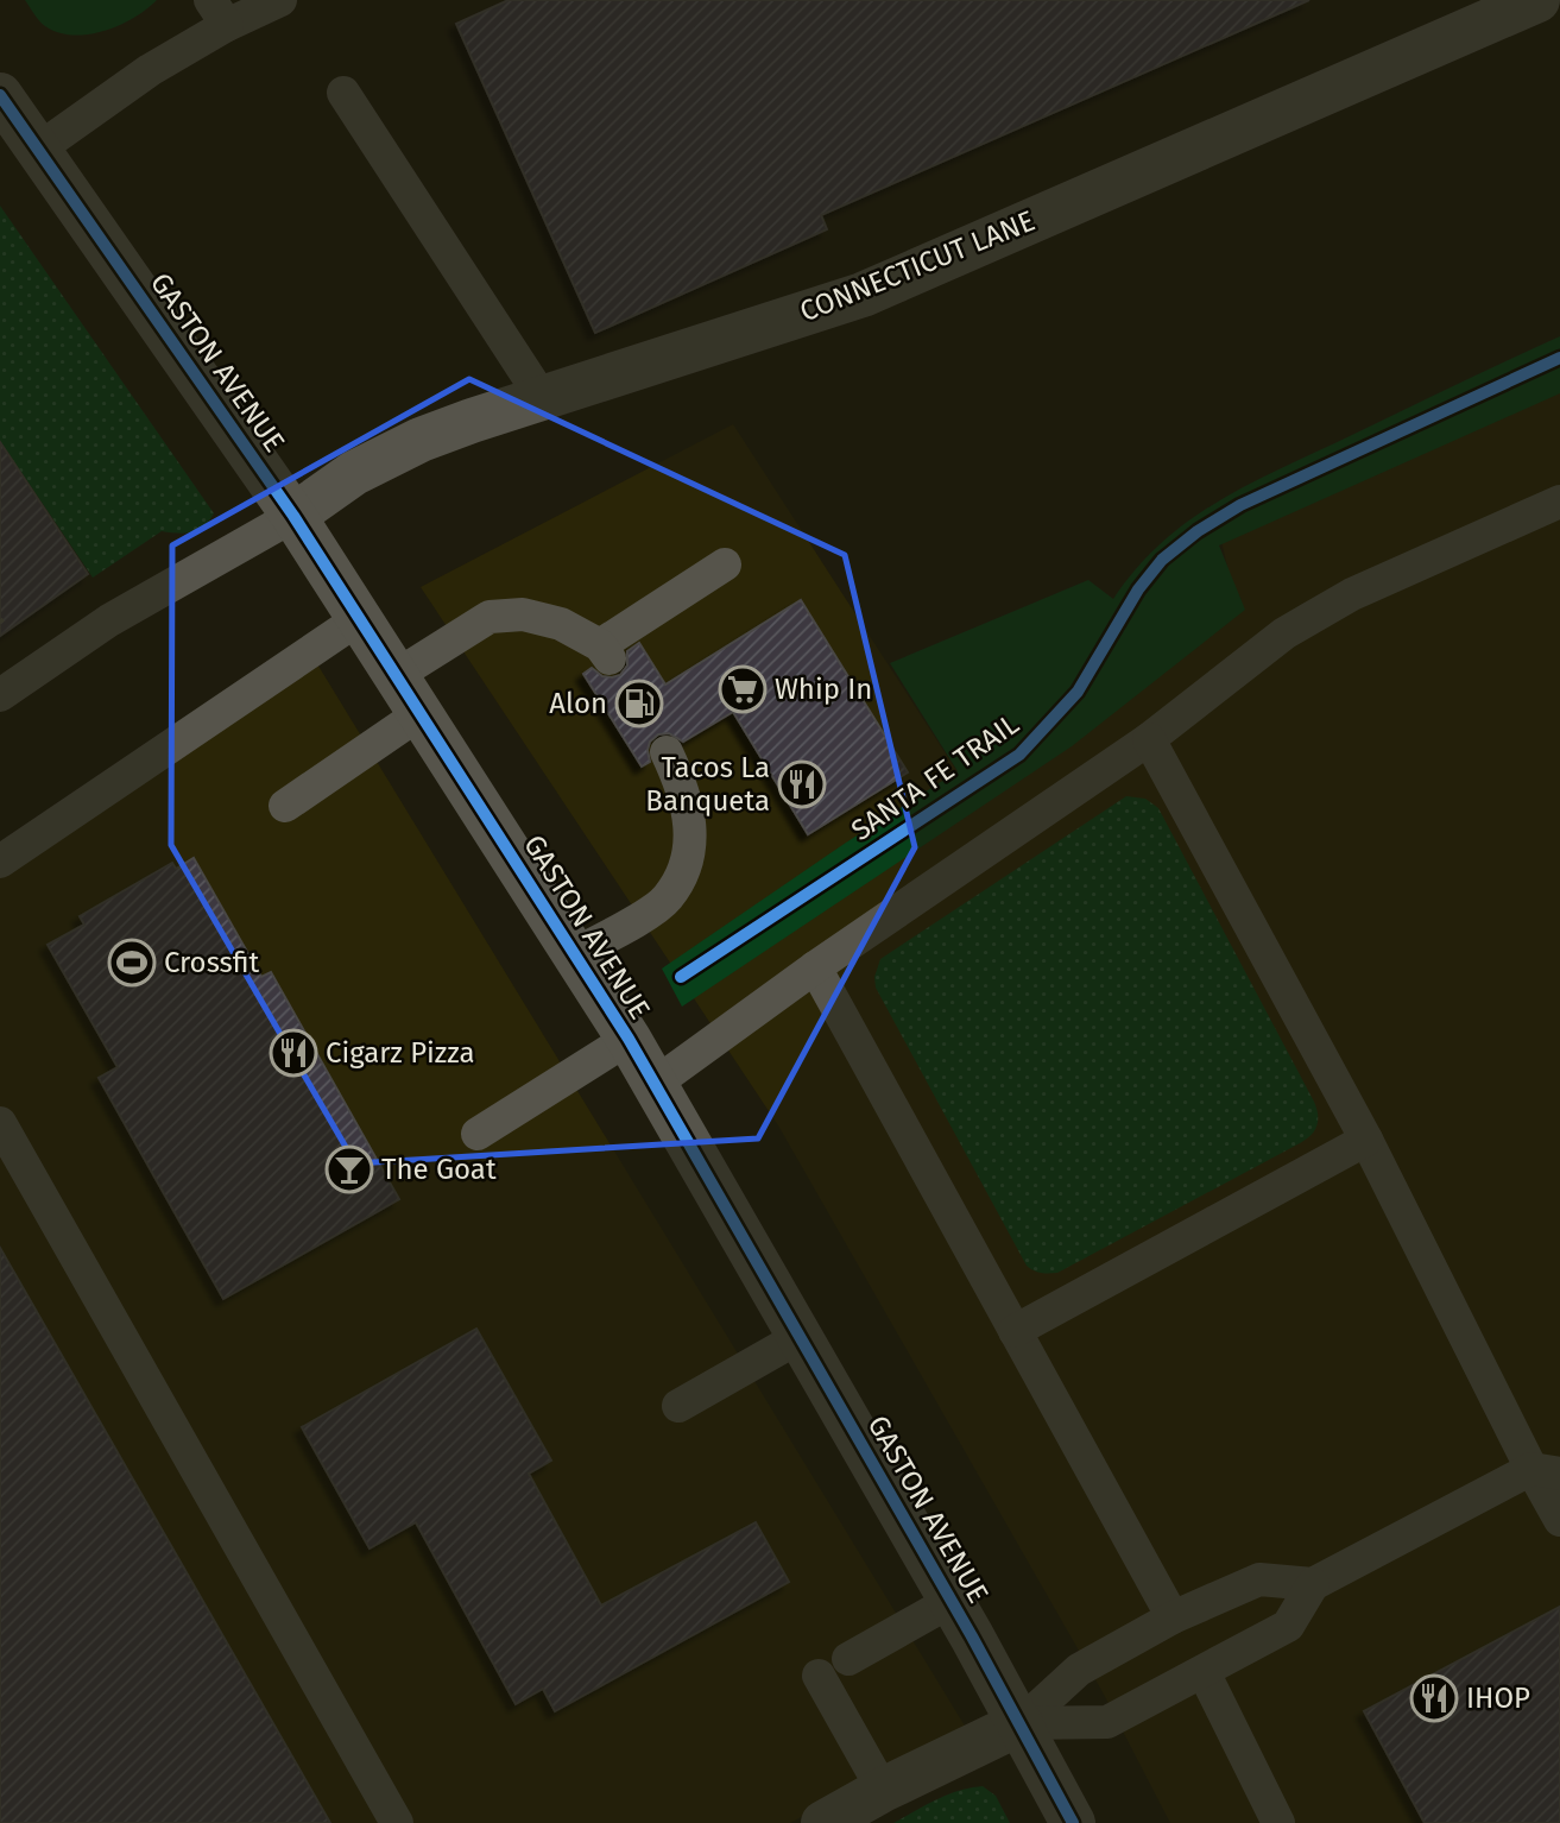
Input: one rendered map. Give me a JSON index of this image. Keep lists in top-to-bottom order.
{
  "streets": {
    "street": ["CONNECTICUT LANE", "GASTON AVENUE"],
    "cycle path": ["SANTA FE TRAIL"]
  },
  "crossings": [
    ["CONNECTICUT LANE", "GASTON AVENUE"]
  ],
  "places": {
    "supermarket": ["Whip In"],
    "fuel station": ["Alon"],
    "restaurant": ["Tacos La Banqueta", "Cigarz Pizza", "IHOP"],
    "sports": ["Crossfit"],
    "bar": ["The Goat"]
  }
}
